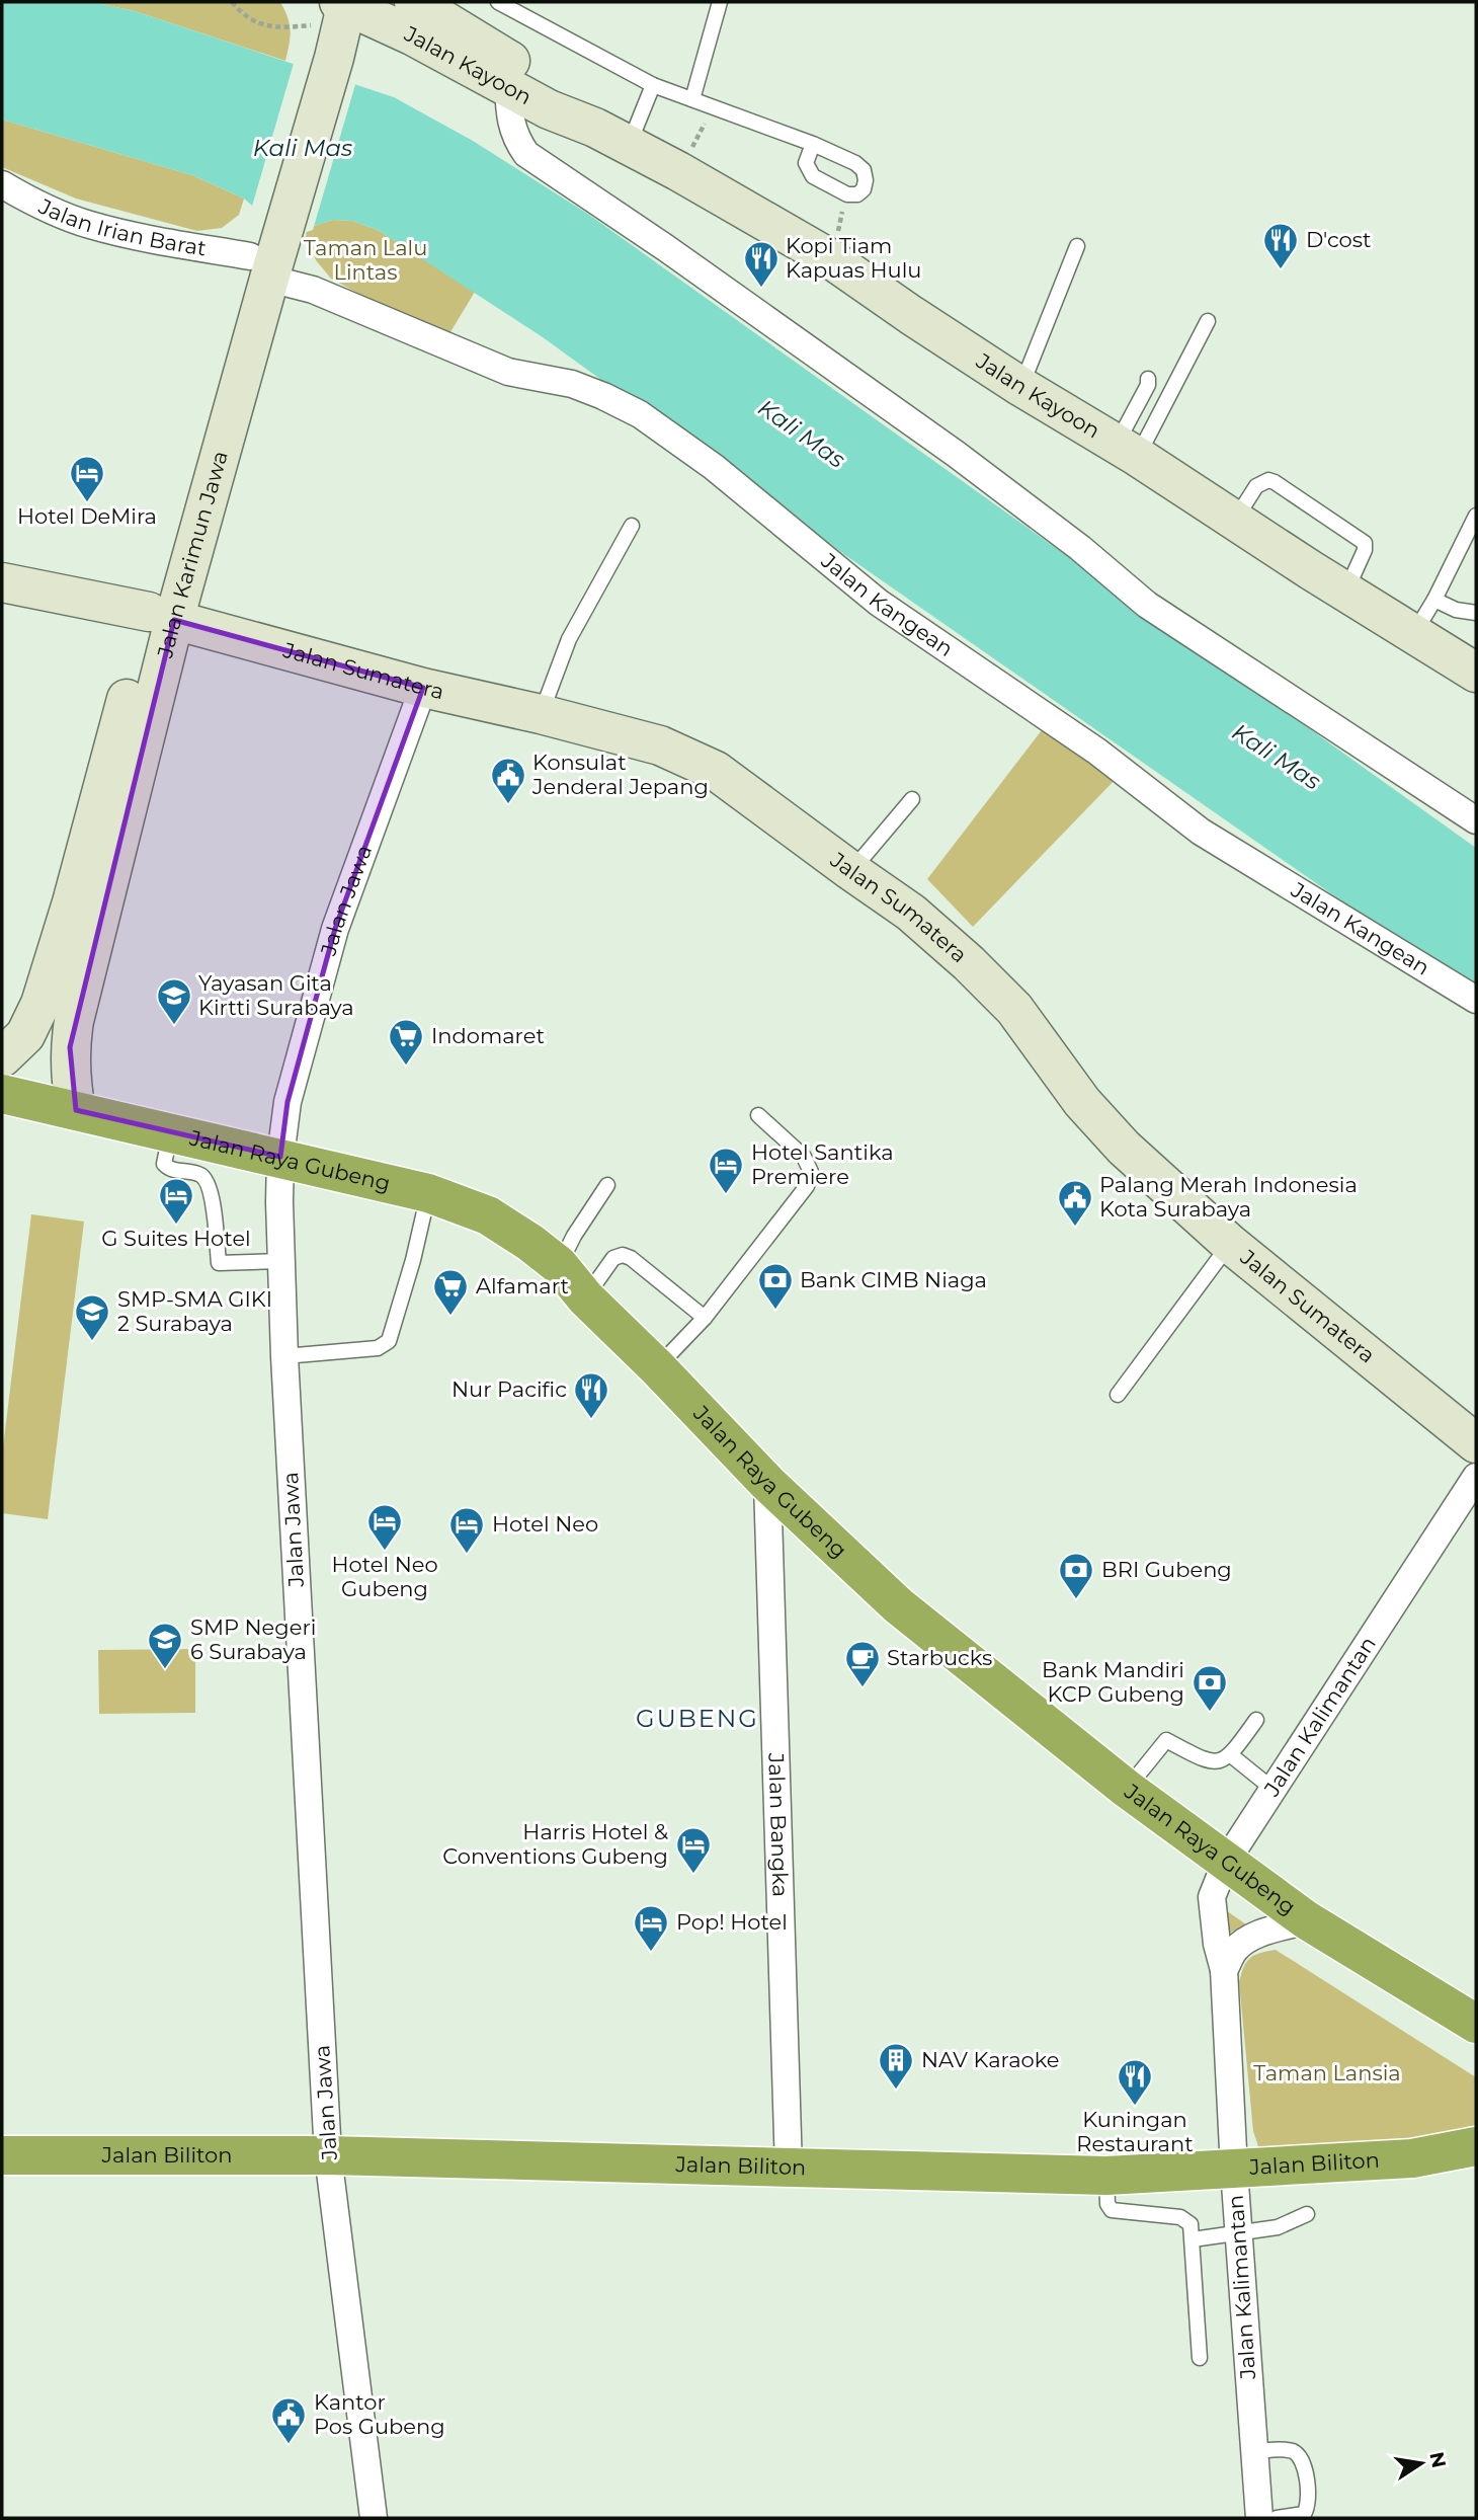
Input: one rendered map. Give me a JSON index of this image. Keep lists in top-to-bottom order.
{
  "streets": {
    "highway": ["Jalan Raya Gubeng", "Jalan Biliton"],
    "street": [
      "Jalan Kayoon",
      "Jalan Irian Barat",
      "Jalan Karimun Jawa",
      "Jalan Kangean",
      "Jalan Sumatera",
      "Jalan Jawa",
      "Jalan Kalimantan",
      "Jalan Bangka"
    ]
  },
  "crossings": [
    ["Jalan Kayoon", "Jalan Karimun Jawa"],
    ["Jalan Irian Barat", "Jalan Karimun Jawa"],
    ["Jalan Irian Barat", "Jalan Kangean"],
    ["Jalan Karimun Jawa", "Jalan Kangean"],
    ["Jalan Karimun Jawa", "Jalan Sumatera"],
    ["Jalan Karimun Jawa", "Jalan Raya Gubeng"],
    ["Jalan Sumatera", "Jalan Jawa"],
    ["Jalan Jawa", "Jalan Raya Gubeng"],
    ["Jalan Jawa", "Jalan Biliton"],
    ["Jalan Raya Gubeng", "Jalan Kalimantan"],
    ["Jalan Raya Gubeng", "Jalan Bangka"],
    ["Jalan Kalimantan", "Jalan Biliton"],
    ["Jalan Bangka", "Jalan Biliton"]
  ],
  "districts": ["GUBENG"],
  "water": ["Kali Mas"],
  "parks": ["Taman Lalu Lintas", "Taman Lansia"],
  "places": {
    "restaurant": [
      "D'cost",
      "Kopi Tiam Kapuas Hulu",
      "Nur Pacific",
      "Kuningan Restaurant"
    ],
    "hotel": [
      "Hotel DeMira",
      "Hotel Santika Premiere",
      "G Suites Hotel",
      "Hotel Neo Gubeng",
      "Hotel Neo",
      "Harris Hotel & Conventions Gubeng",
      "Pop! Hotel"
    ],
    "public building": ["Konsulat Jenderal Jepang", "Palang Merah Indonesia Kota Surabaya", "Kantor Pos Gubeng"],
    "school or university": ["Yayasan Gita Kirtti Surabaya", "SMP-SMA GIKI 2 Surabaya", "SMP Negeri 6 Surabaya"],
    "supermarket": ["Indomaret", "Alfamart"],
    "bank": ["Bank CIMB Niaga", "BRI Gubeng", "Bank Mandiri KCP Gubeng"],
    "cafe": ["Starbucks"],
    "building": ["NAV Karaoke"]
  },
  "north": "right"
}
